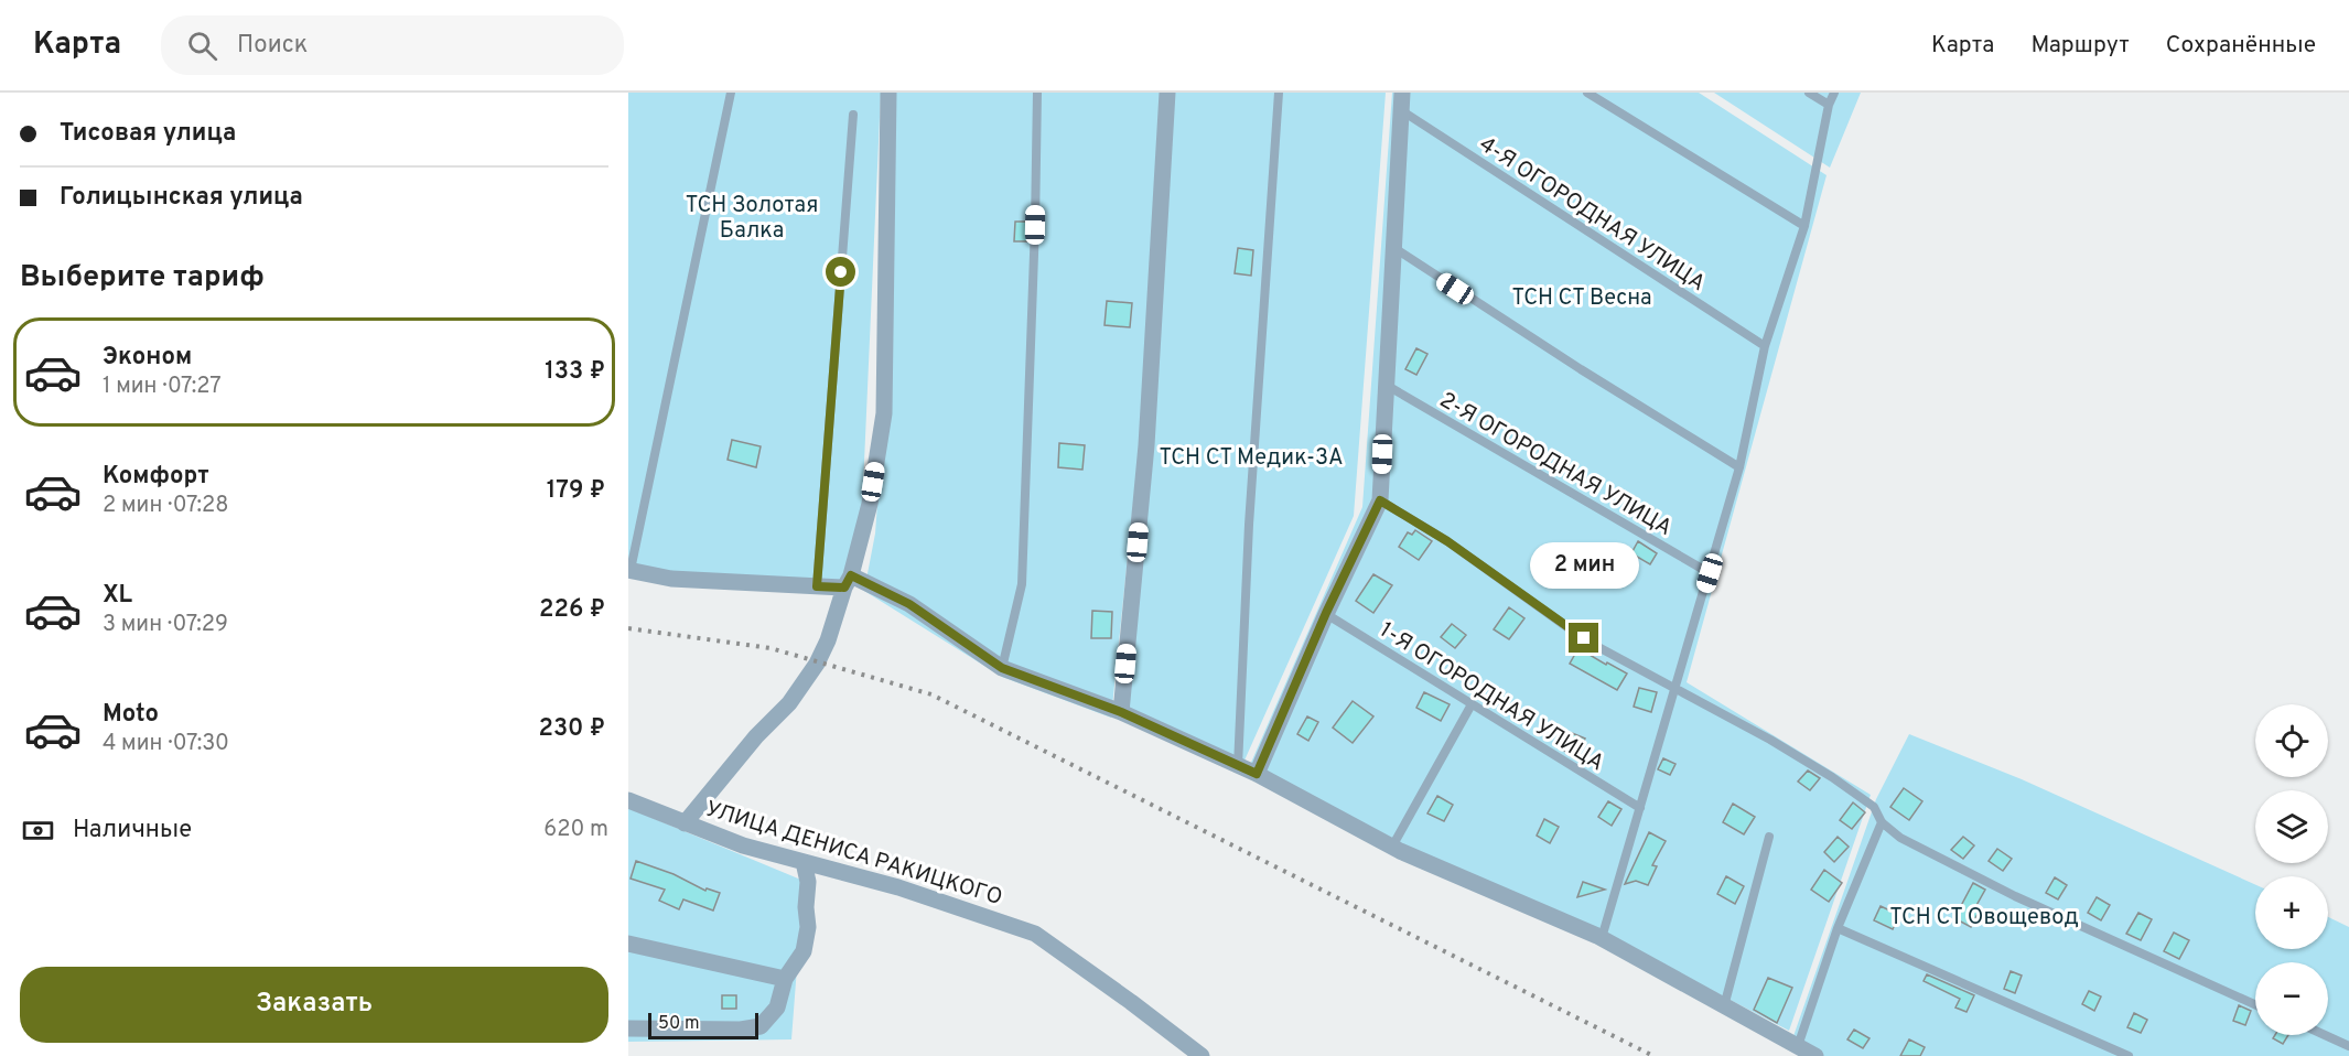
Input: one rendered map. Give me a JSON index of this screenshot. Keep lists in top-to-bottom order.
{
  "streets": {
    "street": ["УЛИЦА ДЕНИСА РАКИЦКОГО"],
    "lane": ["4-Я ОГОРОДНАЯ УЛИЦА", "2-Я ОГОРОДНАЯ УЛИЦА", "1-Я ОГОРОДНАЯ УЛИЦА"]
  },
  "parks": [
    "ТСН Золотая Балка",
    "ТСН СТ Весна",
    "ТСН СТ Медик-3А",
    "ТСН СТ Овощевод"
  ],
  "scale_bar": "50 m",
  "page": {
    "header": "Карта",
    "search": "Поиск",
    "nav": ["Карта", "Маршрут", "Сохранённые"],
    "banner": ["Тисовая улица", "Голицынская улица"],
    "heading": "Выберите тариф",
    "list": [
      {
        "name": "Эконом",
        "note": "1 мин · 07:27",
        "value": "133 ₽"
      },
      {
        "name": "Комфорт",
        "note": "2 мин · 07:28",
        "value": "179 ₽"
      },
      {
        "name": "XL",
        "note": "3 мин · 07:29",
        "value": "226 ₽"
      },
      {
        "name": "Moto",
        "note": "4 мин · 07:30",
        "value": "230 ₽"
      }
    ],
    "bubble": "2 мин",
    "map_buttons": ["+", "−"],
    "pay": ["Наличные", "620 m"],
    "buttons": "Заказать",
    "scale": "50 m"
  }
}
